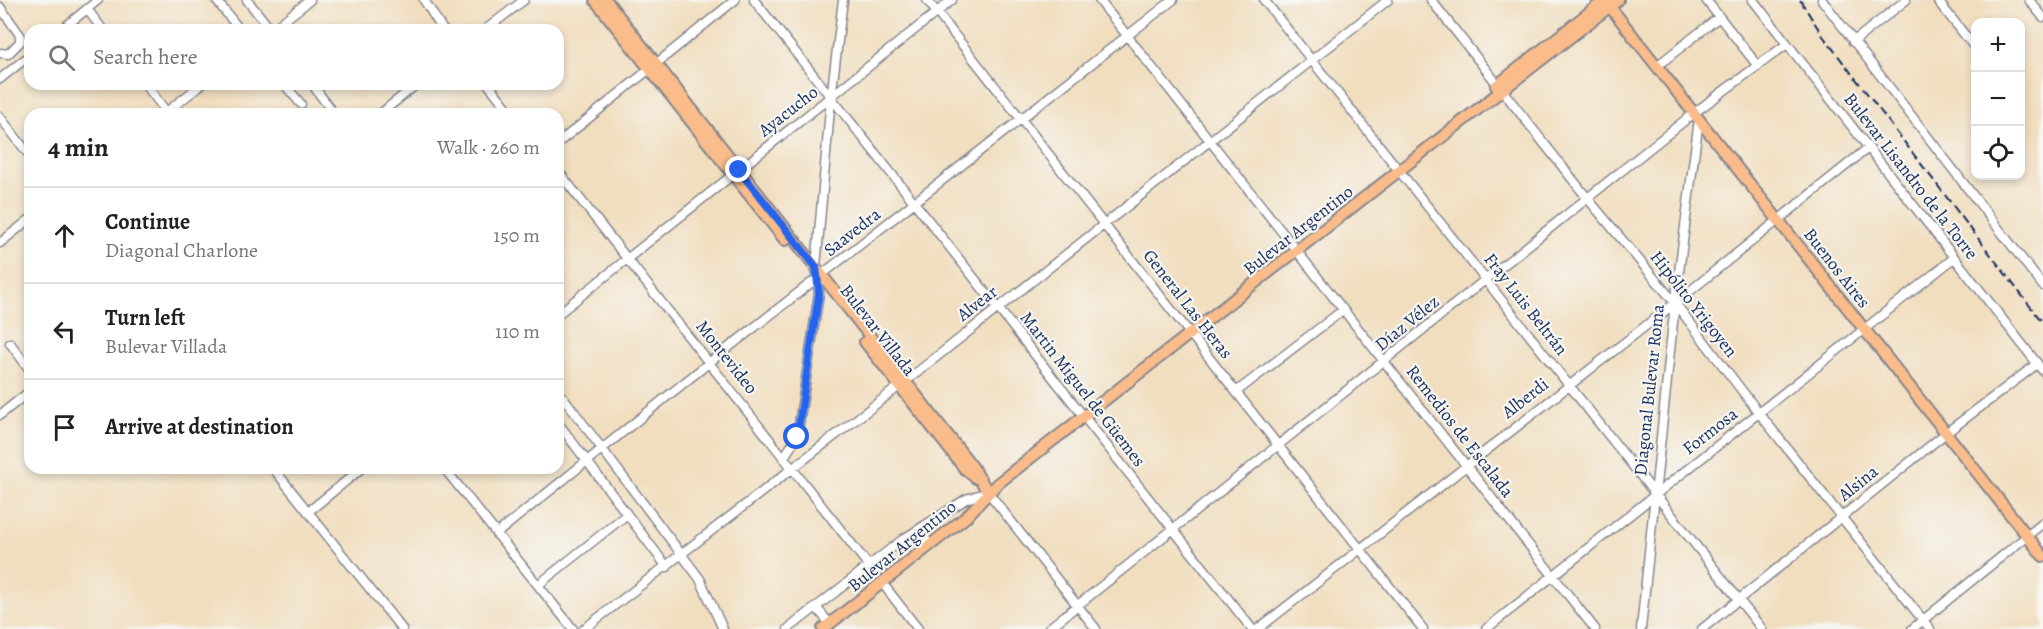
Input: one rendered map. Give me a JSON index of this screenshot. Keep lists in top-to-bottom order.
{
  "streets": {
    "main road": ["Bulevar Argentino", "Buenos Aires", "Bulevar Villada"],
    "street": [
      "Ayacucho",
      "Bulevar Lisandro de la Torre",
      "Saavedra",
      "Alvear",
      "General Las Heras",
      "Fray Luis Beltrán",
      "Hipólito Yrigoyen",
      "Díaz Vélez",
      "Montevideo",
      "Martin Miguel de Güemes",
      "Diagonal Bulevar Roma",
      "Alberdi",
      "Remedios de Escalada",
      "Formosa",
      "Alsina"
    ]
  },
  "crossings": [
    ["Ayacucho", "General Las Heras"],
    ["Ayacucho", "Bulevar Villada"],
    ["Ayacucho", "Montevideo"],
    ["Ayacucho", "Martin Miguel de Güemes"],
    ["Bulevar Lisandro de la Torre", "Díaz Vélez"],
    ["Bulevar Lisandro de la Torre", "Alberdi"],
    ["Bulevar Lisandro de la Torre", "Formosa"],
    ["Bulevar Lisandro de la Torre", "Alsina"],
    ["Bulevar Argentino", "Buenos Aires"],
    ["Bulevar Argentino", "General Las Heras"],
    ["Bulevar Argentino", "Fray Luis Beltrán"],
    ["Bulevar Argentino", "Hipólito Yrigoyen"],
    ["Bulevar Argentino", "Bulevar Villada"],
    ["Bulevar Argentino", "Martin Miguel de Güemes"],
    ["Bulevar Argentino", "Remedios de Escalada"],
    ["Saavedra", "General Las Heras"],
    ["Saavedra", "Bulevar Villada"],
    ["Saavedra", "Montevideo"],
    ["Saavedra", "Martin Miguel de Güemes"],
    ["Saavedra", "Remedios de Escalada"],
    ["Buenos Aires", "Díaz Vélez"],
    ["Buenos Aires", "Diagonal Bulevar Roma"],
    ["Buenos Aires", "Alberdi"],
    ["Buenos Aires", "Formosa"],
    ["Buenos Aires", "Alsina"],
    ["Alvear", "General Las Heras"],
    ["Alvear", "Fray Luis Beltrán"],
    ["Alvear", "Bulevar Villada"],
    ["Alvear", "Montevideo"],
    ["Alvear", "Martin Miguel de Güemes"],
    ["Alvear", "Remedios de Escalada"],
    ["General Las Heras", "Díaz Vélez"],
    ["General Las Heras", "Alberdi"],
    ["Fray Luis Beltrán", "Díaz Vélez"],
    ["Fray Luis Beltrán", "Diagonal Bulevar Roma"],
    ["Fray Luis Beltrán", "Alberdi"],
    ["Fray Luis Beltrán", "Formosa"],
    ["Fray Luis Beltrán", "Alsina"],
    ["Hipólito Yrigoyen", "Díaz Vélez"],
    ["Hipólito Yrigoyen", "Diagonal Bulevar Roma"],
    ["Hipólito Yrigoyen", "Alberdi"],
    ["Hipólito Yrigoyen", "Formosa"],
    ["Hipólito Yrigoyen", "Alsina"],
    ["Díaz Vélez", "Bulevar Villada"],
    ["Díaz Vélez", "Martin Miguel de Güemes"],
    ["Díaz Vélez", "Diagonal Bulevar Roma"],
    ["Díaz Vélez", "Remedios de Escalada"],
    ["Diagonal Bulevar Roma", "Alberdi"],
    ["Diagonal Bulevar Roma", "Formosa"],
    ["Alberdi", "Remedios de Escalada"],
    ["Remedios de Escalada", "Formosa"]
  ],
  "page": {
    "map_buttons": ["+", "−"],
    "search": "Search here",
    "heading": ["4 min", "Walk · 260 m"],
    "list": [
      ["Continue", "Diagonal Charlone", "150 m"],
      ["Turn left", "Bulevar Villada", "110 m"],
      "Arrive at destination"
    ]
  }
}
